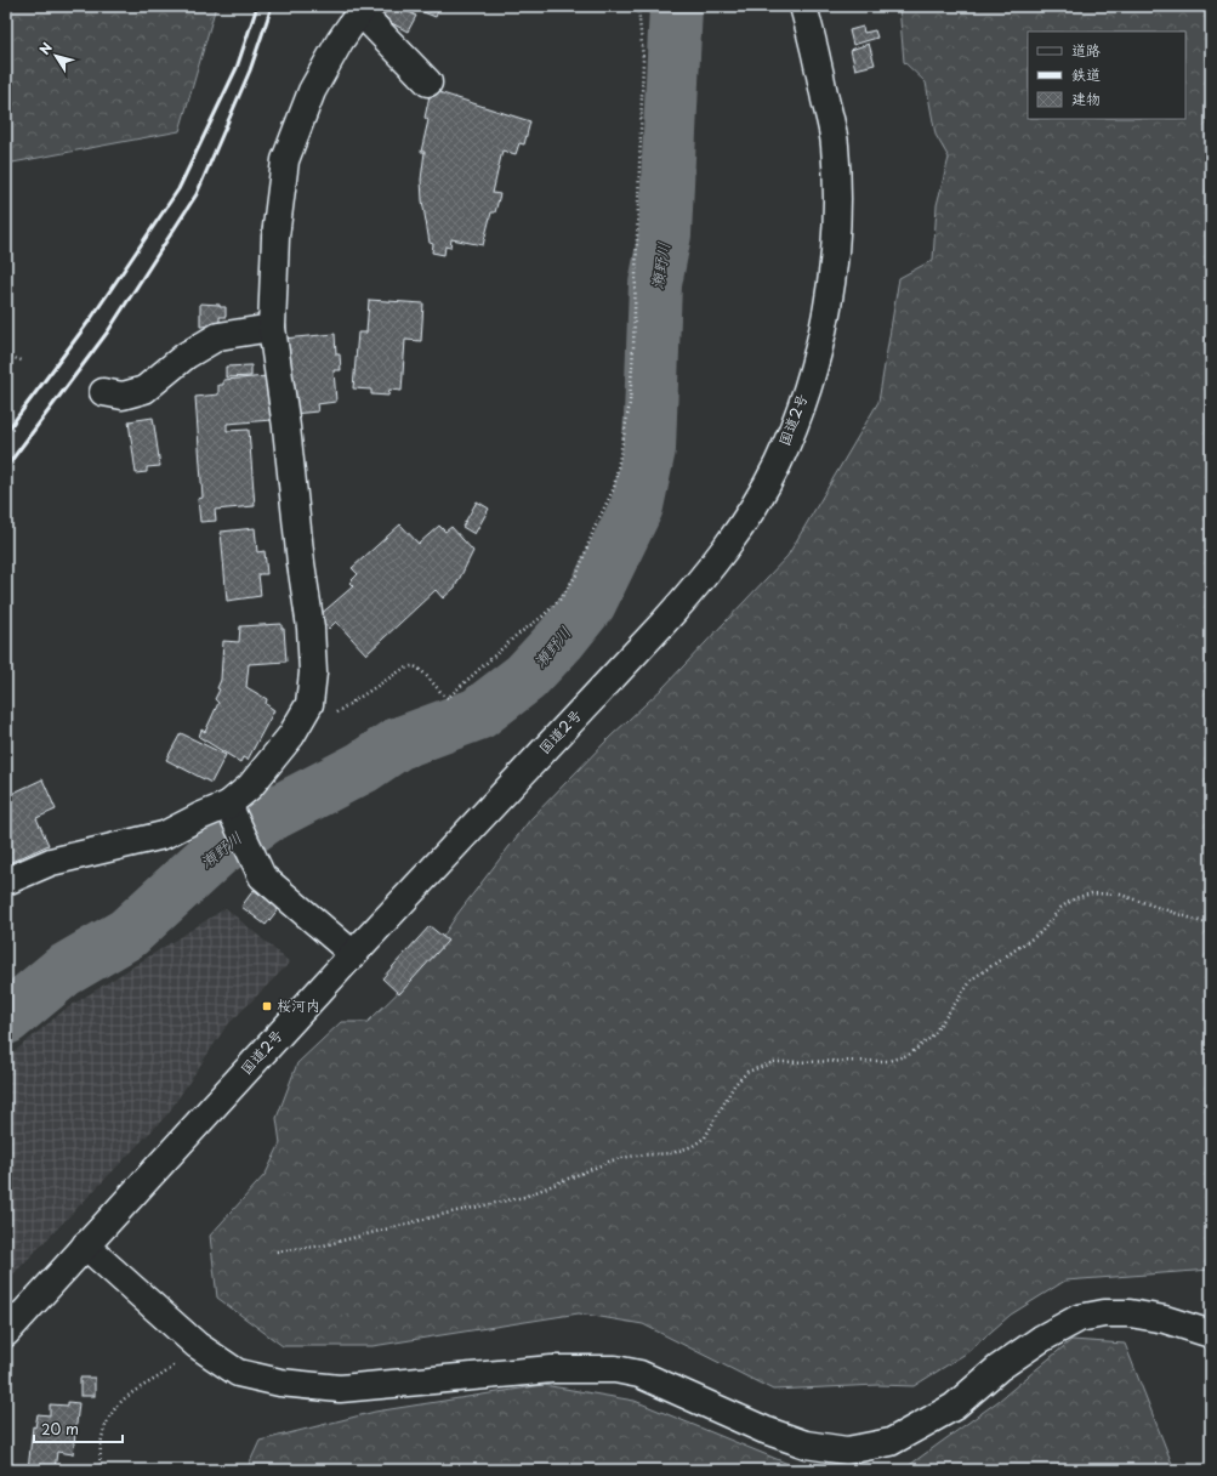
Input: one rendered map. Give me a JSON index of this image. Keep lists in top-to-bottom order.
{
  "streets": {
    "main road": ["国道2号"]
  },
  "water": ["瀬野川"],
  "places": {
    "transit": ["桜河内"]
  },
  "legend": ["道路", "鉄道", "建物"],
  "scale_bar": "20 m",
  "north": "top left"
}
